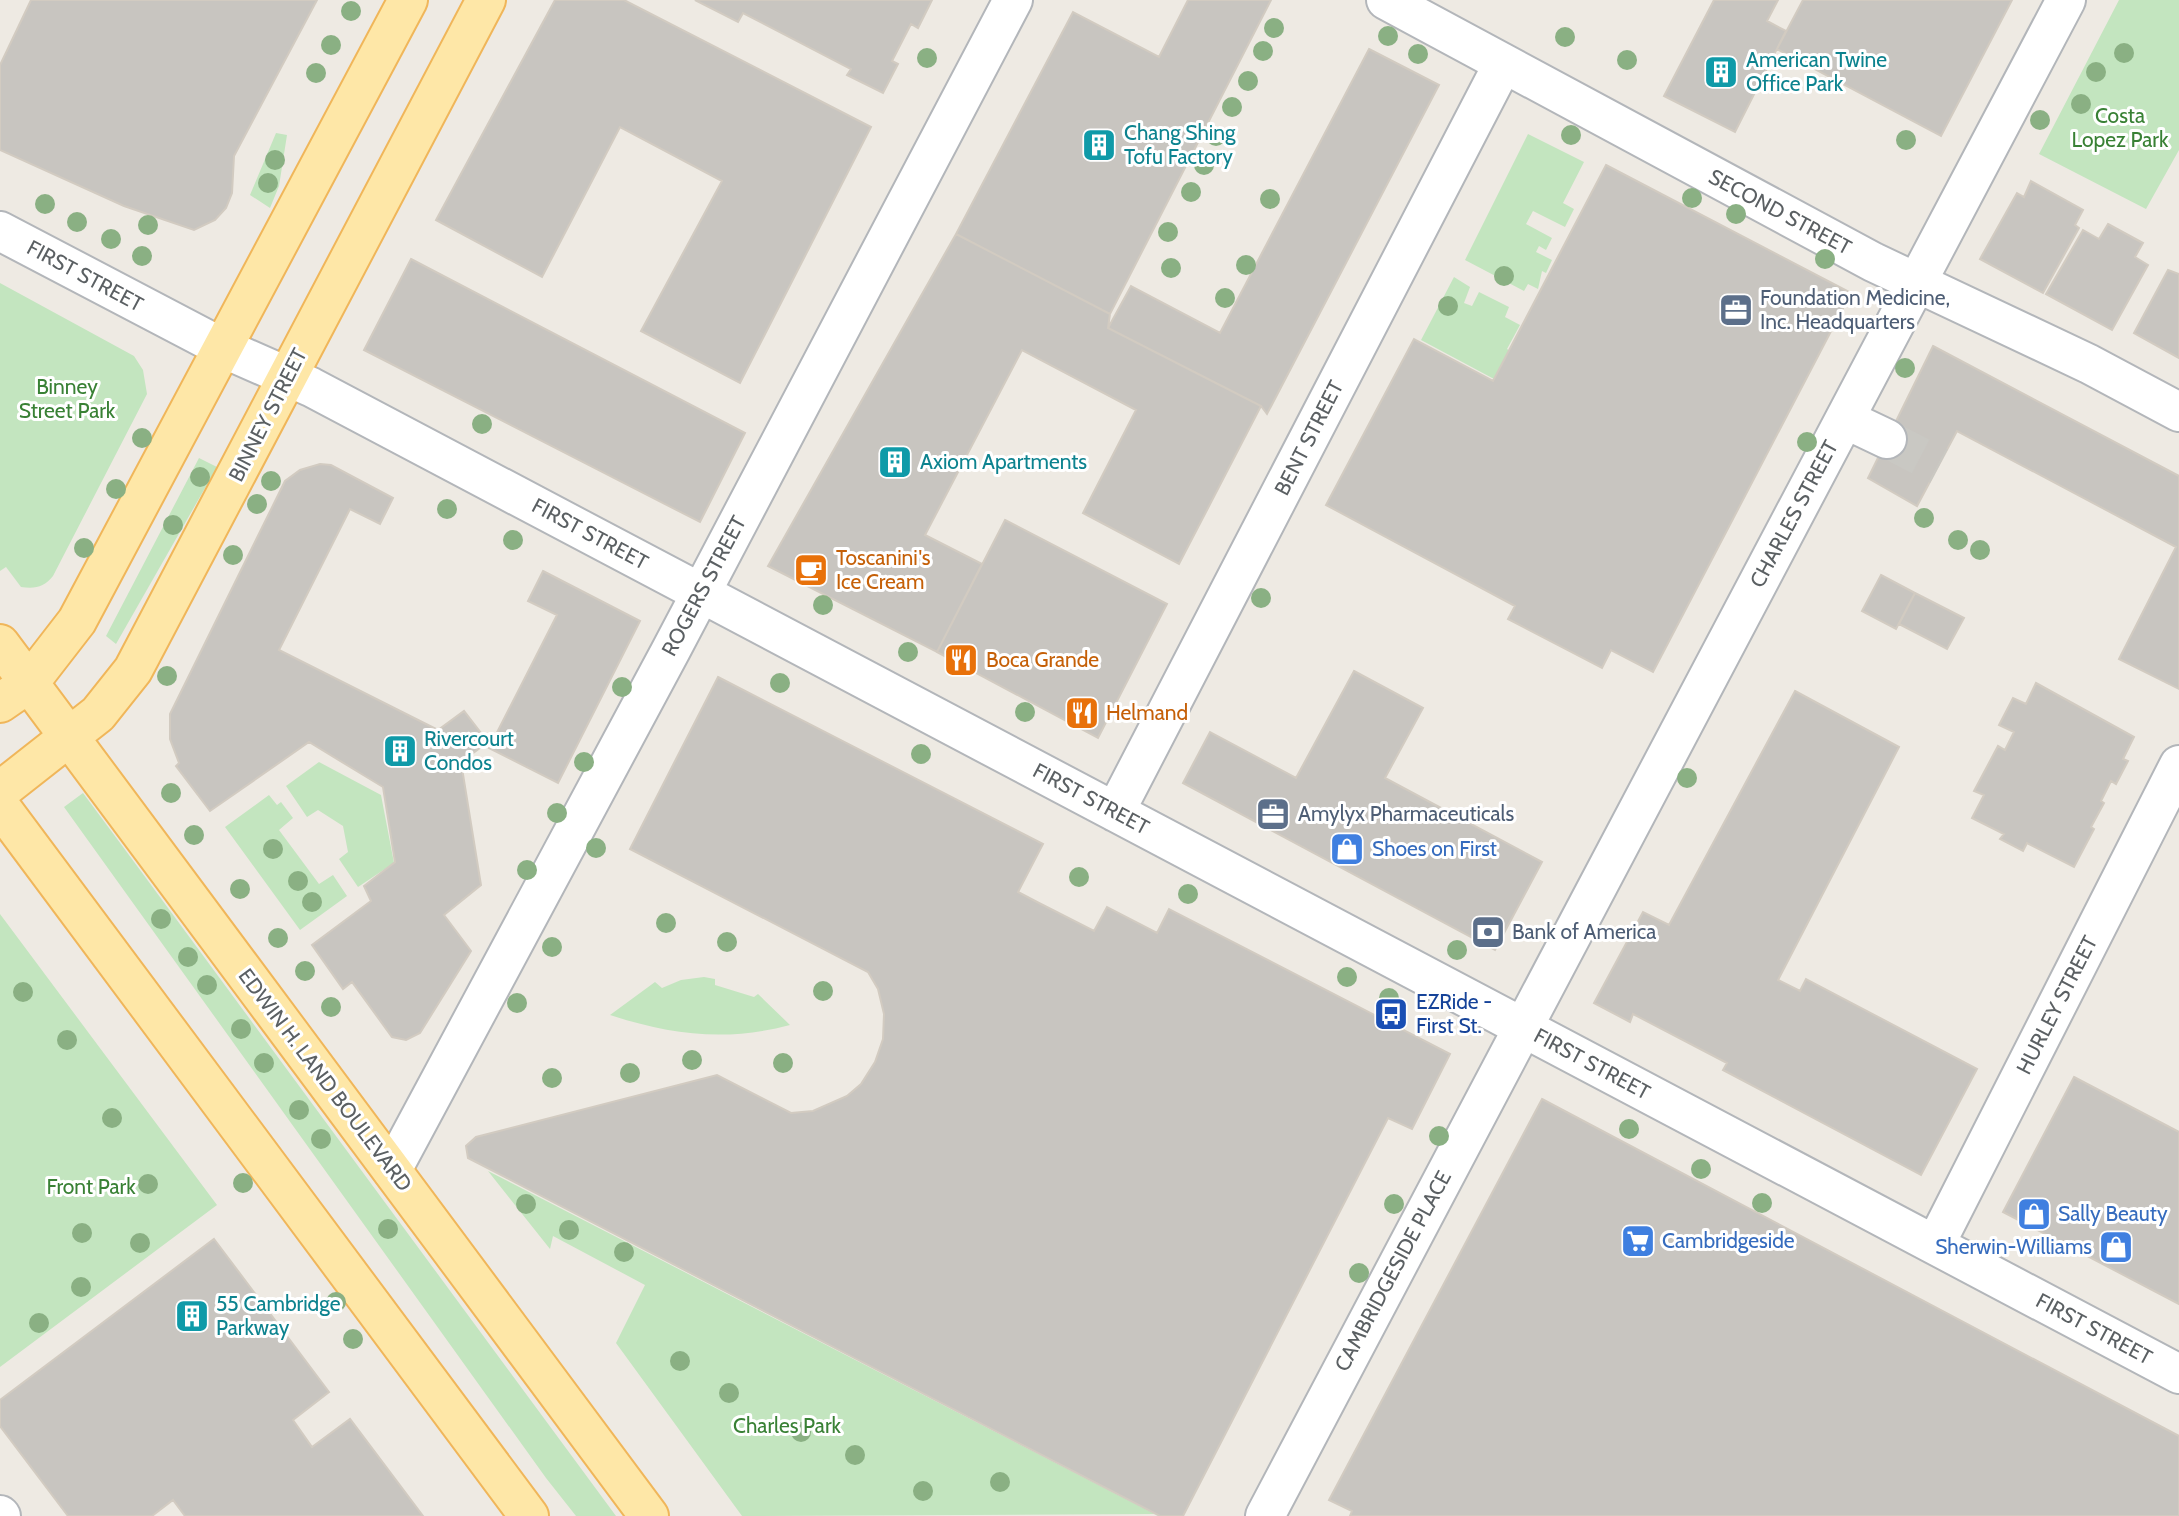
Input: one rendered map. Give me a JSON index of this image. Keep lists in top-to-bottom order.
{
  "streets": {
    "main road": ["BINNEY STREET", "EDWIN H. LAND BOULEVARD"],
    "street": [
      "SECOND STREET",
      "FIRST STREET",
      "BENT STREET",
      "CHARLES STREET",
      "ROGERS STREET",
      "HURLEY STREET",
      "CAMBRIDGESIDE PLACE"
    ]
  },
  "crossings": [
    ["SECOND STREET", "BENT STREET"],
    ["SECOND STREET", "CHARLES STREET"],
    ["FIRST STREET", "BINNEY STREET"],
    ["FIRST STREET", "BENT STREET"],
    ["FIRST STREET", "CHARLES STREET"],
    ["FIRST STREET", "ROGERS STREET"],
    ["FIRST STREET", "HURLEY STREET"],
    ["FIRST STREET", "CAMBRIDGESIDE PLACE"],
    ["BINNEY STREET", "EDWIN H. LAND BOULEVARD"],
    ["CHARLES STREET", "CAMBRIDGESIDE PLACE"],
    ["ROGERS STREET", "EDWIN H. LAND BOULEVARD"]
  ],
  "parks": [
    "Costa Lopez Park",
    "Binney Street Park",
    "Front Park",
    "Charles Park"
  ],
  "places": {
    "building": [
      "American Twine Office Park",
      "Chang Shing Tofu Factory",
      "Axiom Apartments",
      "Rivercourt Condos",
      "55 Cambridge Parkway"
    ],
    "office": ["Foundation Medicine, Inc. Headquarters", "Amylyx Pharmaceuticals"],
    "cafe": ["Toscanini's Ice Cream"],
    "restaurant": ["Boca Grande", "Helmand"],
    "shop": ["Shoes on First", "Sally Beauty", "Sherwin-Williams"],
    "bank": ["Bank of America"],
    "bus stop": ["EZRide - First St."],
    "supermarket": ["Cambridgeside"]
  }
}
